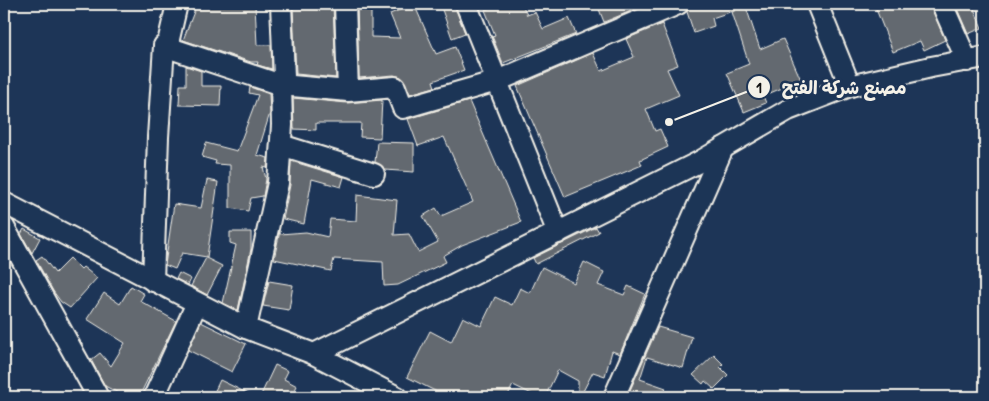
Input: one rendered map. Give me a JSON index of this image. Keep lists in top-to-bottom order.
{
  "places": ["مصنع شركة الفتح"]
}
